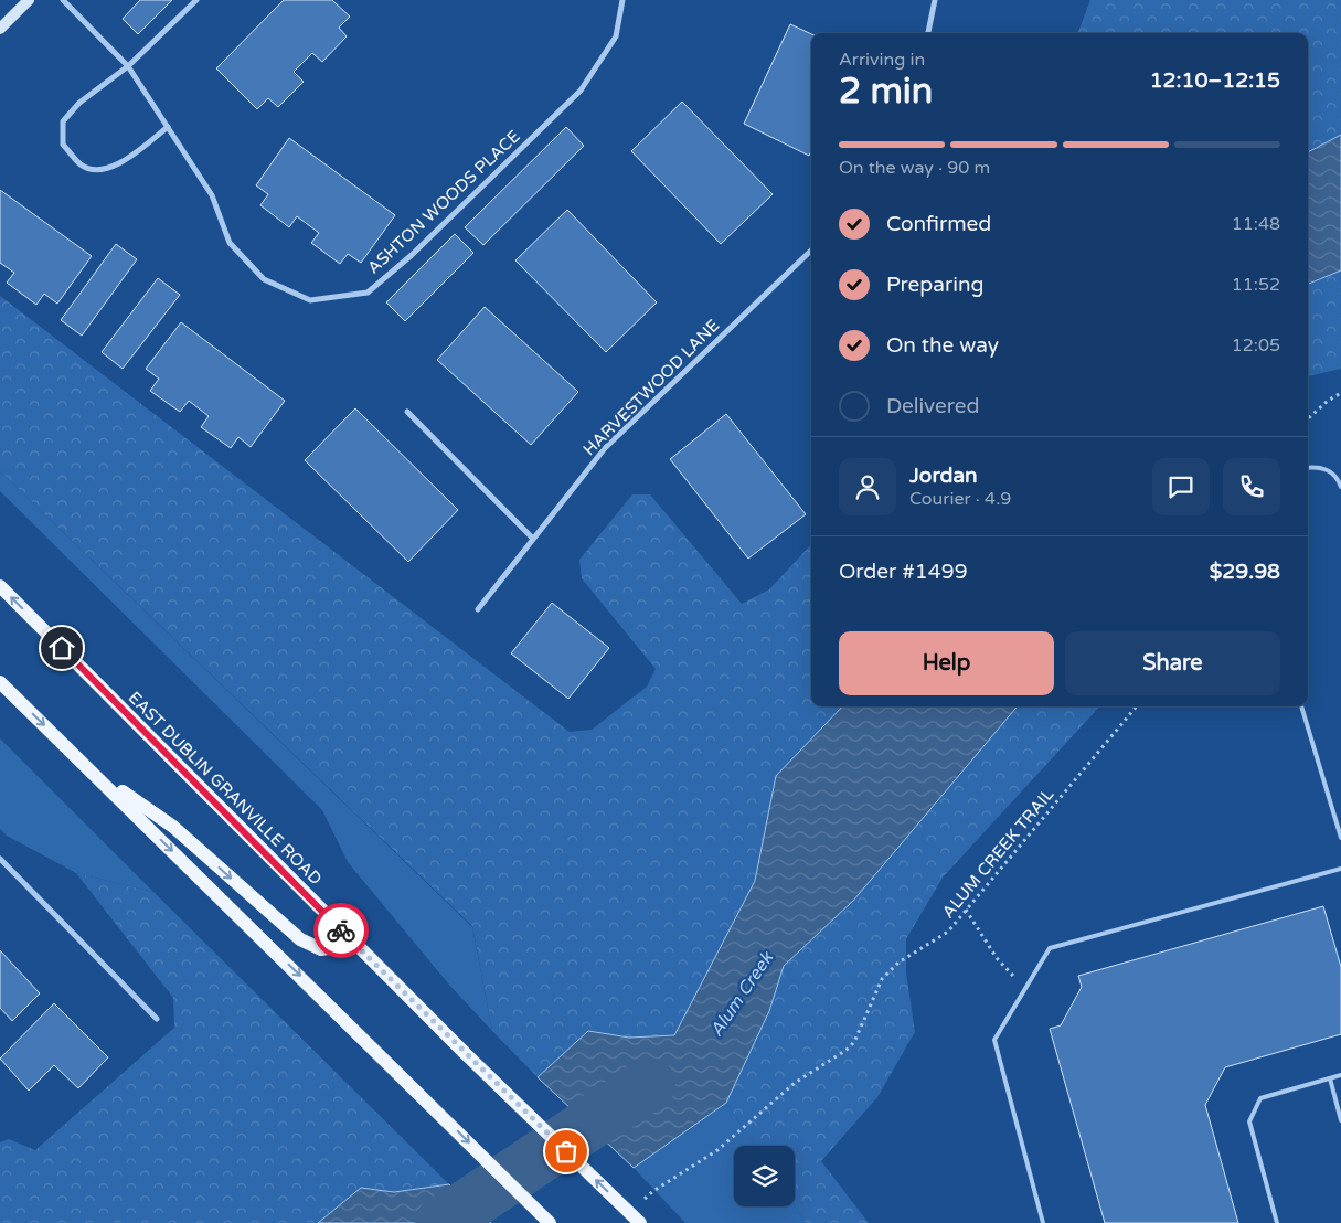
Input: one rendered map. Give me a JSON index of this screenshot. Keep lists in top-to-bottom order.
{
  "streets": {
    "main road": ["EAST DUBLIN GRANVILLE ROAD"],
    "street": ["ASHTON WOODS PLACE", "HARVESTWOOD LANE"],
    "path": ["ALUM CREEK TRAIL"]
  },
  "water": ["Alum Creek"],
  "page": {
    "heading": ["2 min", "Arriving in", "12:10–12:15"],
    "panel": [
      "Jordan",
      "Courier · 4.9",
      "Order #1499",
      "$29.98"
    ],
    "bar": "On the way · 90 m",
    "list": [
      ["Confirmed", "11:48"],
      ["Preparing", "11:52"],
      ["On the way", "12:05"],
      "Delivered"
    ],
    "buttons": ["Help", "Share"]
  }
}
